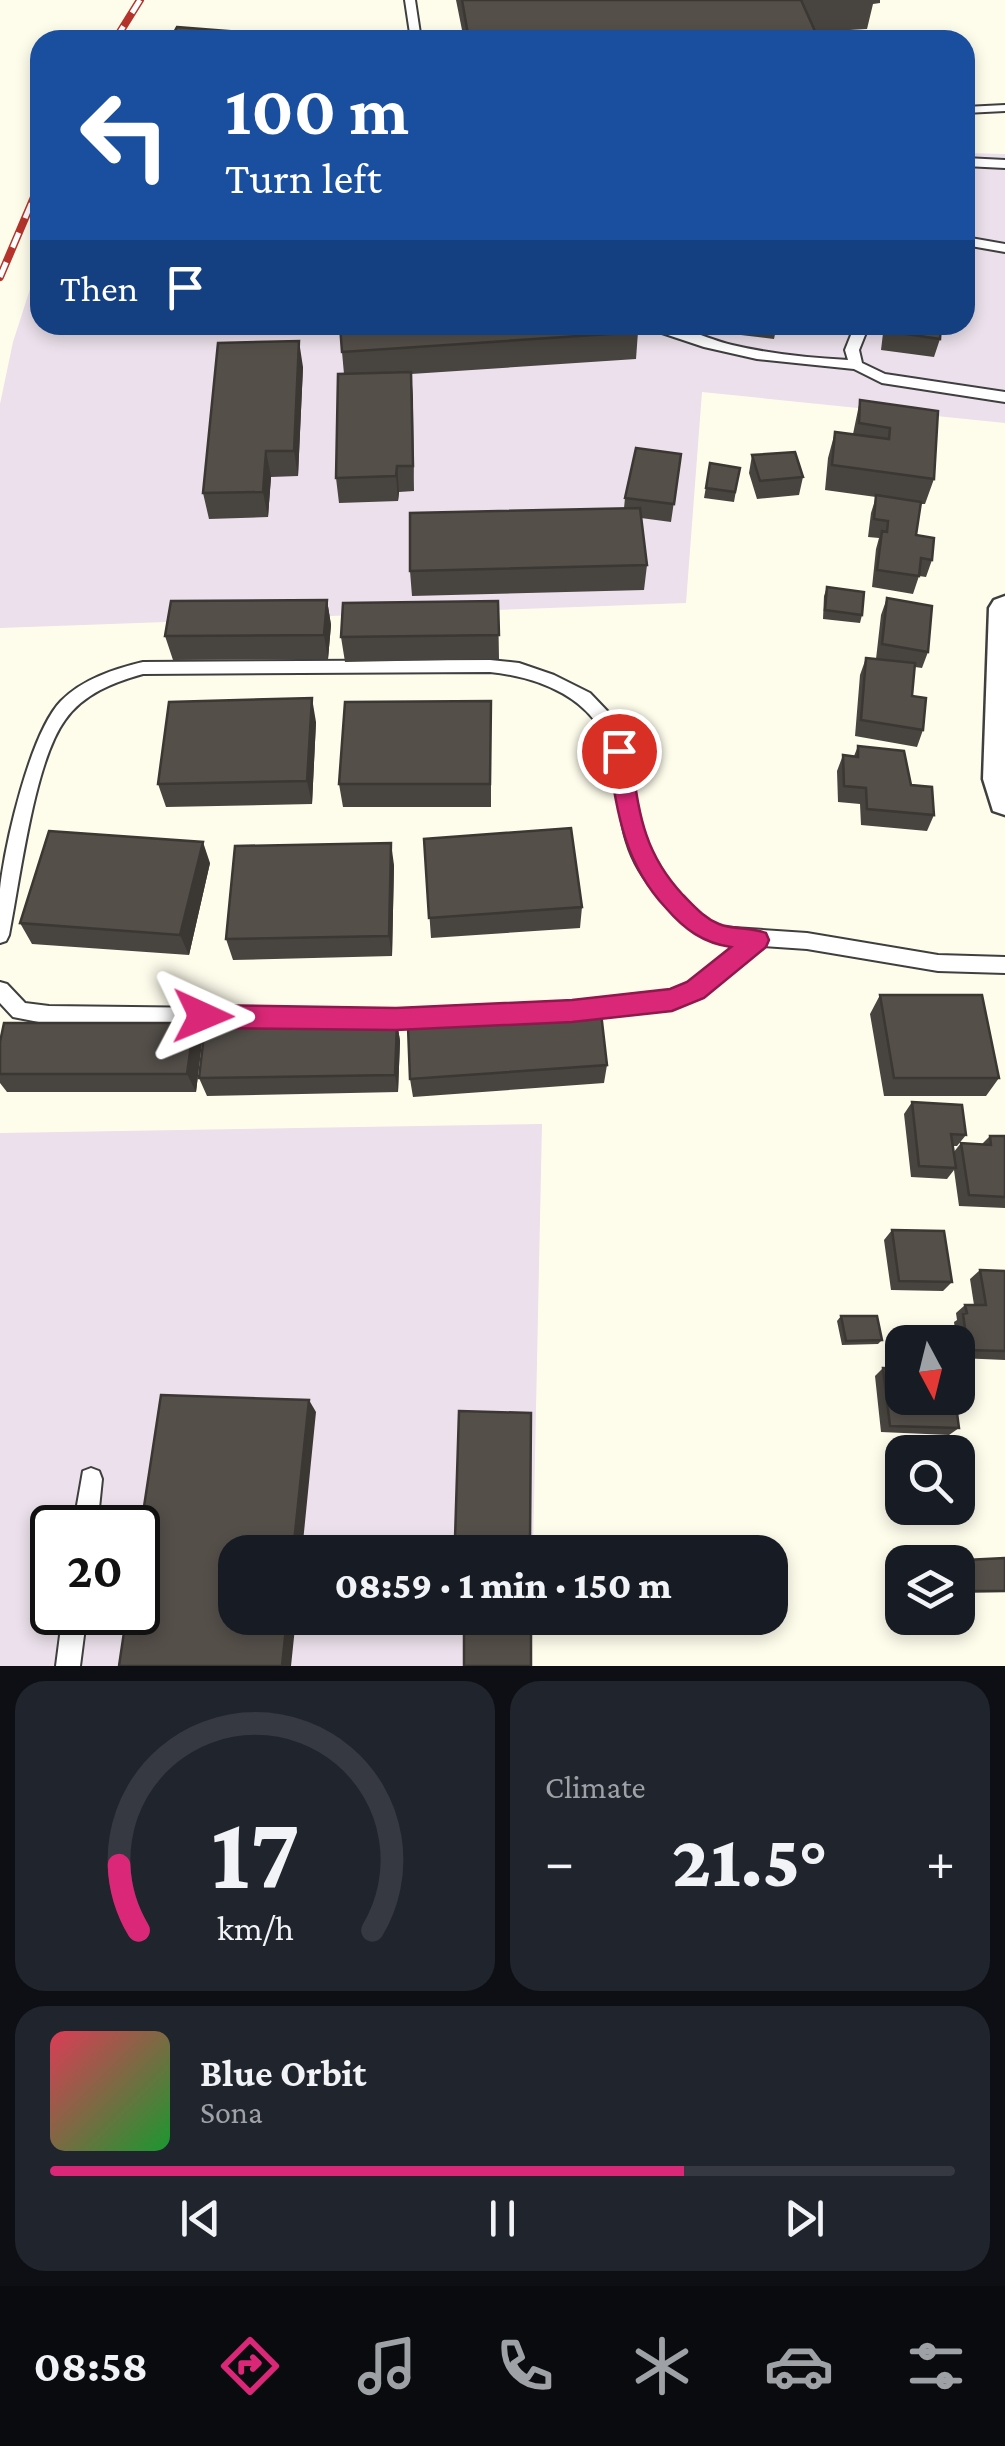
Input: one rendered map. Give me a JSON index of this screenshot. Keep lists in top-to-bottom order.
{
  "north": "bottom",
  "page": {
    "turn": ["100 m", "Turn left"],
    "then": "Then",
    "limit": "20",
    "trip": "08:59 · 1 min · 150 m",
    "tile": "Climate",
    "heat": ["−", "21.5°", "+"],
    "song": ["Blue Orbit", "Sona"],
    "tabs": "08:58",
    "gauge": ["17", "km/h"]
  }
}
